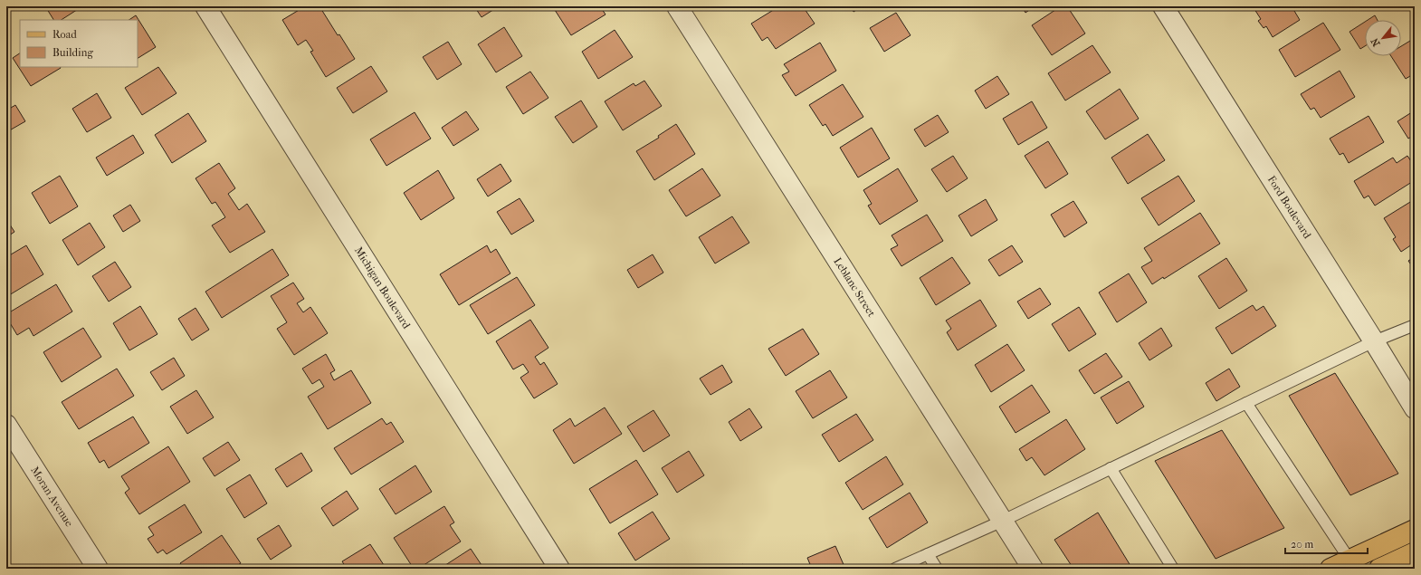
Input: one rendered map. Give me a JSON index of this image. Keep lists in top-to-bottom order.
{
  "streets": {
    "street": [
      "Ford Boulevard",
      "Leblanc Street",
      "Michigan Boulevard",
      "Moran Avenue"
    ]
  },
  "legend": ["Road", "Building"],
  "scale_bar": "20 m",
  "north": "bottom left"
}
